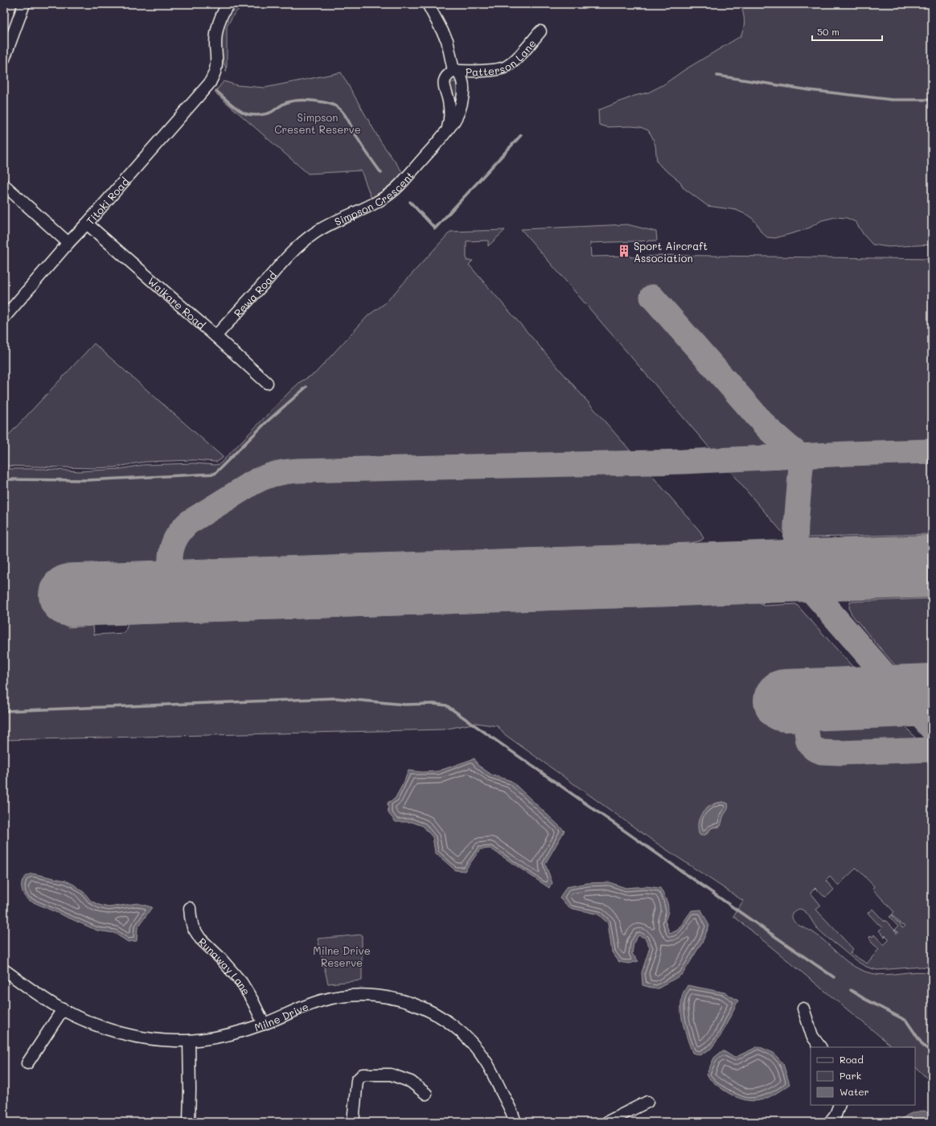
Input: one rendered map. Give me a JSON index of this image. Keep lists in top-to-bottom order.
{
  "streets": {
    "street": [
      "Patterson Lane",
      "Simpson Crescent",
      "Titoki Road",
      "Rewa Road",
      "Waikare Road",
      "Runaway Lane",
      "Milne Drive"
    ]
  },
  "crossings": [
    ["Patterson Lane", "Simpson Crescent"],
    ["Simpson Crescent", "Rewa Road"],
    ["Titoki Road", "Waikare Road"],
    ["Rewa Road", "Waikare Road"],
    ["Runaway Lane", "Milne Drive"]
  ],
  "parks": ["Simpson Cresent Reserve", "Milne Drive Reserve"],
  "places": {
    "building": ["Sport Aircraft Association"]
  },
  "legend": ["Road", "Park", "Water"],
  "scale_bar": "50 m"
}
